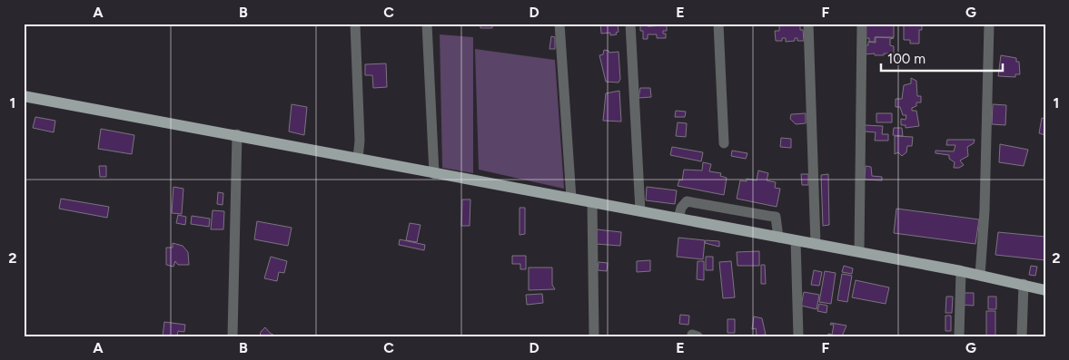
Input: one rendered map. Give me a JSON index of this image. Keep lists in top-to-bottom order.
{
  "scale_bar": "100 m",
  "grid": {
    "columns": [
      "A",
      "B",
      "C",
      "D",
      "E",
      "F",
      "G"
    ],
    "rows": ["1", "2"]
  }
}
